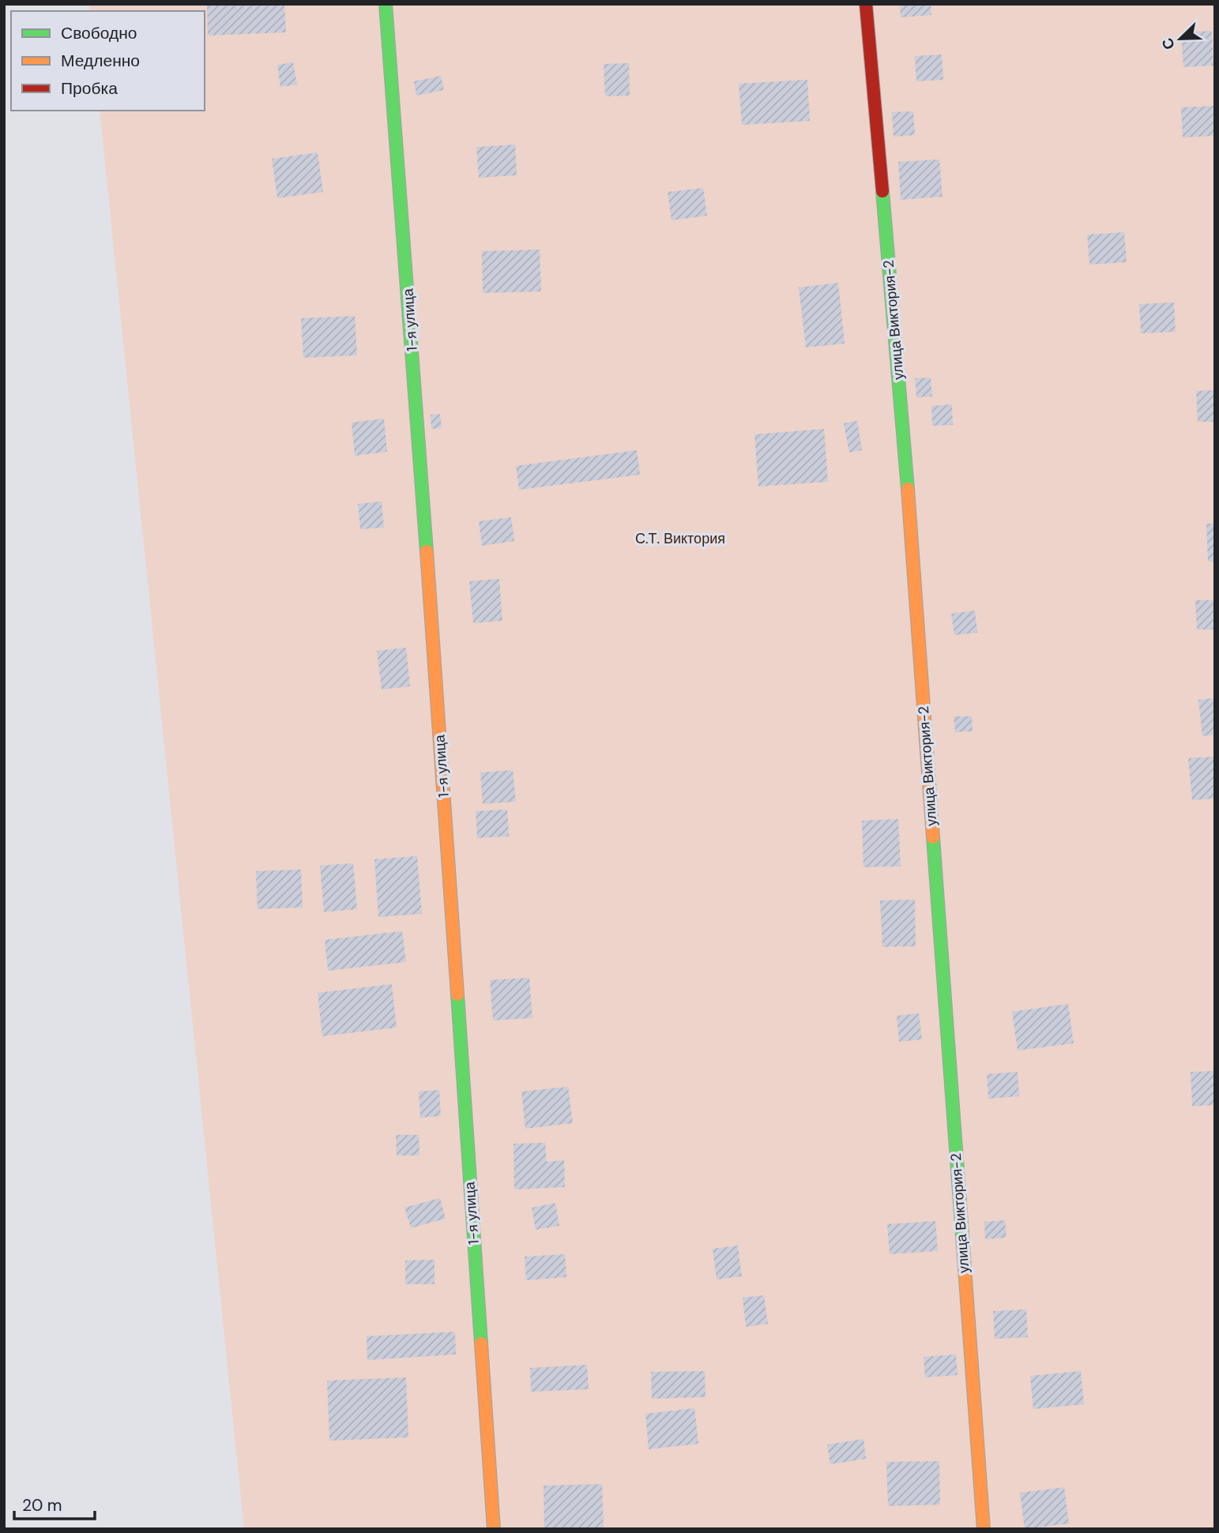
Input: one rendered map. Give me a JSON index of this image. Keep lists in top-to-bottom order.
{
  "streets": {
    "street": ["1-я улица", "улица Виктория-2"]
  },
  "parks": ["С.Т. Виктория"],
  "legend": ["Свободно", "Медленно", "Пробка"],
  "scale_bar": "20 m",
  "north": "bottom left"
}
